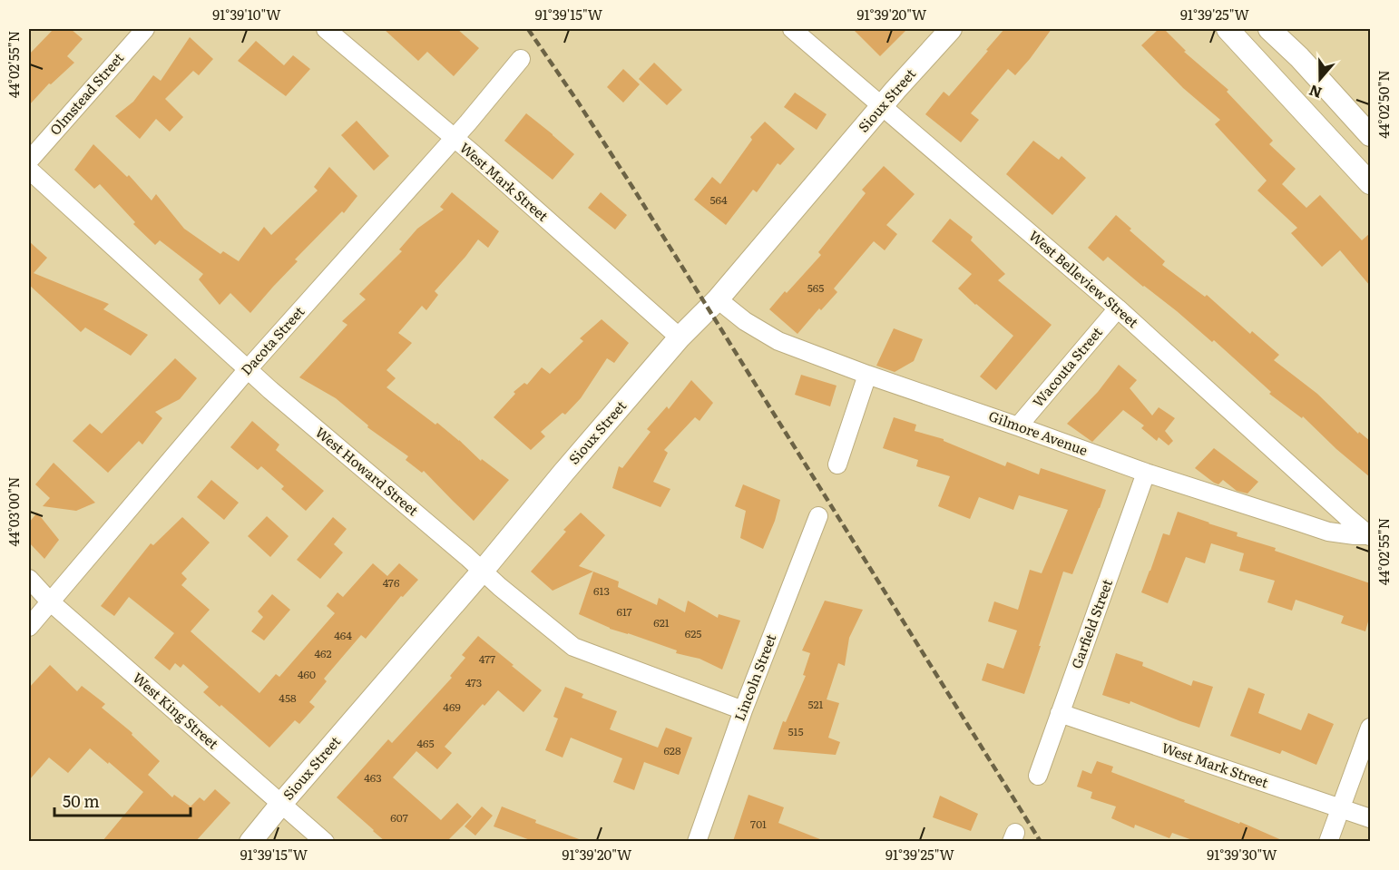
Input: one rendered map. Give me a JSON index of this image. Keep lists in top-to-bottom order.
{
  "streets": {
    "street": [
      "Olmstead Street",
      "Sioux Street",
      "West Mark Street",
      "West Belleview Street",
      "Dacota Street",
      "Wacouta Street",
      "Gilmore Avenue",
      "West Howard Street",
      "Garfield Street",
      "Lincoln Street",
      "West King Street"
    ]
  },
  "crossings": [
    ["Sioux Street", "West Mark Street"],
    ["Sioux Street", "West Belleview Street"],
    ["Sioux Street", "Gilmore Avenue"],
    ["Sioux Street", "West Howard Street"],
    ["Sioux Street", "West King Street"],
    ["West Mark Street", "Dacota Street"],
    ["West Mark Street", "Garfield Street"],
    ["West Belleview Street", "Wacouta Street"],
    ["West Belleview Street", "Gilmore Avenue"],
    ["Dacota Street", "West Howard Street"],
    ["Dacota Street", "West King Street"],
    ["Wacouta Street", "Gilmore Avenue"],
    ["Gilmore Avenue", "Garfield Street"],
    ["West Howard Street", "Lincoln Street"]
  ],
  "house_numbers": [
    "564",
    "565",
    "476",
    "613",
    "617",
    "621",
    "625",
    "464",
    "462",
    "477",
    "460",
    "473",
    "458",
    "521",
    "469",
    "515",
    "465",
    "628",
    "463",
    "607",
    "701"
  ],
  "scale_bar": "50 m",
  "north": "bottom",
  "coordinates": [
    "91°39'10\"W",
    "91°39'15\"W",
    "91°39'20\"W",
    "91°39'25\"W",
    "44°02'55\"N",
    "44°02'50\"N",
    "44°03'00\"N",
    "91°39'30\"W"
  ]
}
